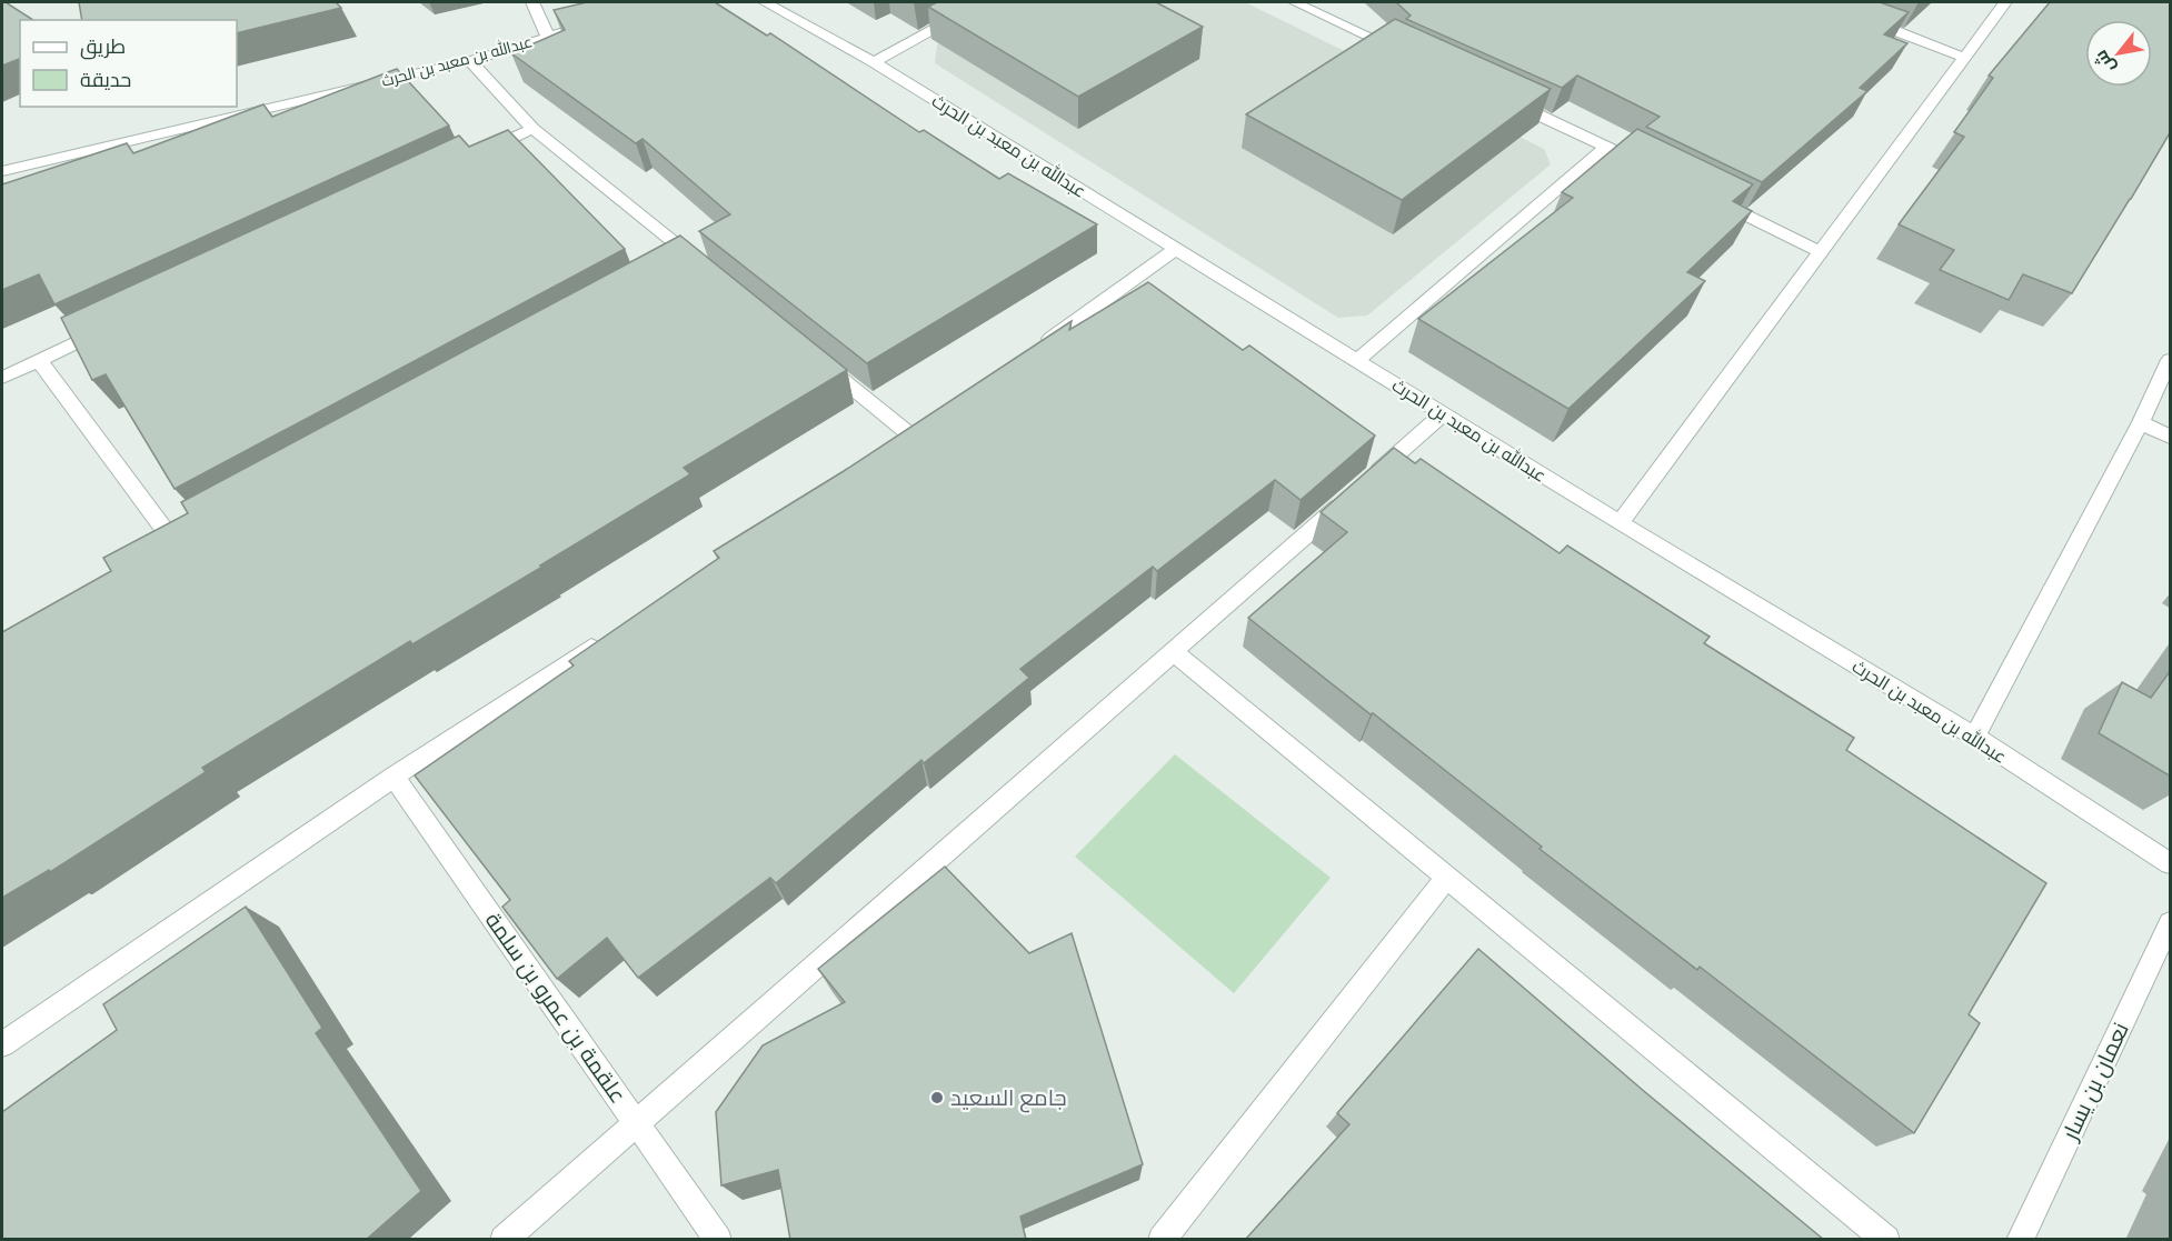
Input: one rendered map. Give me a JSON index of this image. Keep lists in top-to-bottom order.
{
  "streets": {
    "street": ["عبدالله بن معبد بن الحرث", "علقمة بن عمرو بن سلمة", "نعمان بن يسار"]
  },
  "places": ["جامع السعيد"],
  "legend": ["طريق", "حديقة"],
  "north": "bottom left"
}
